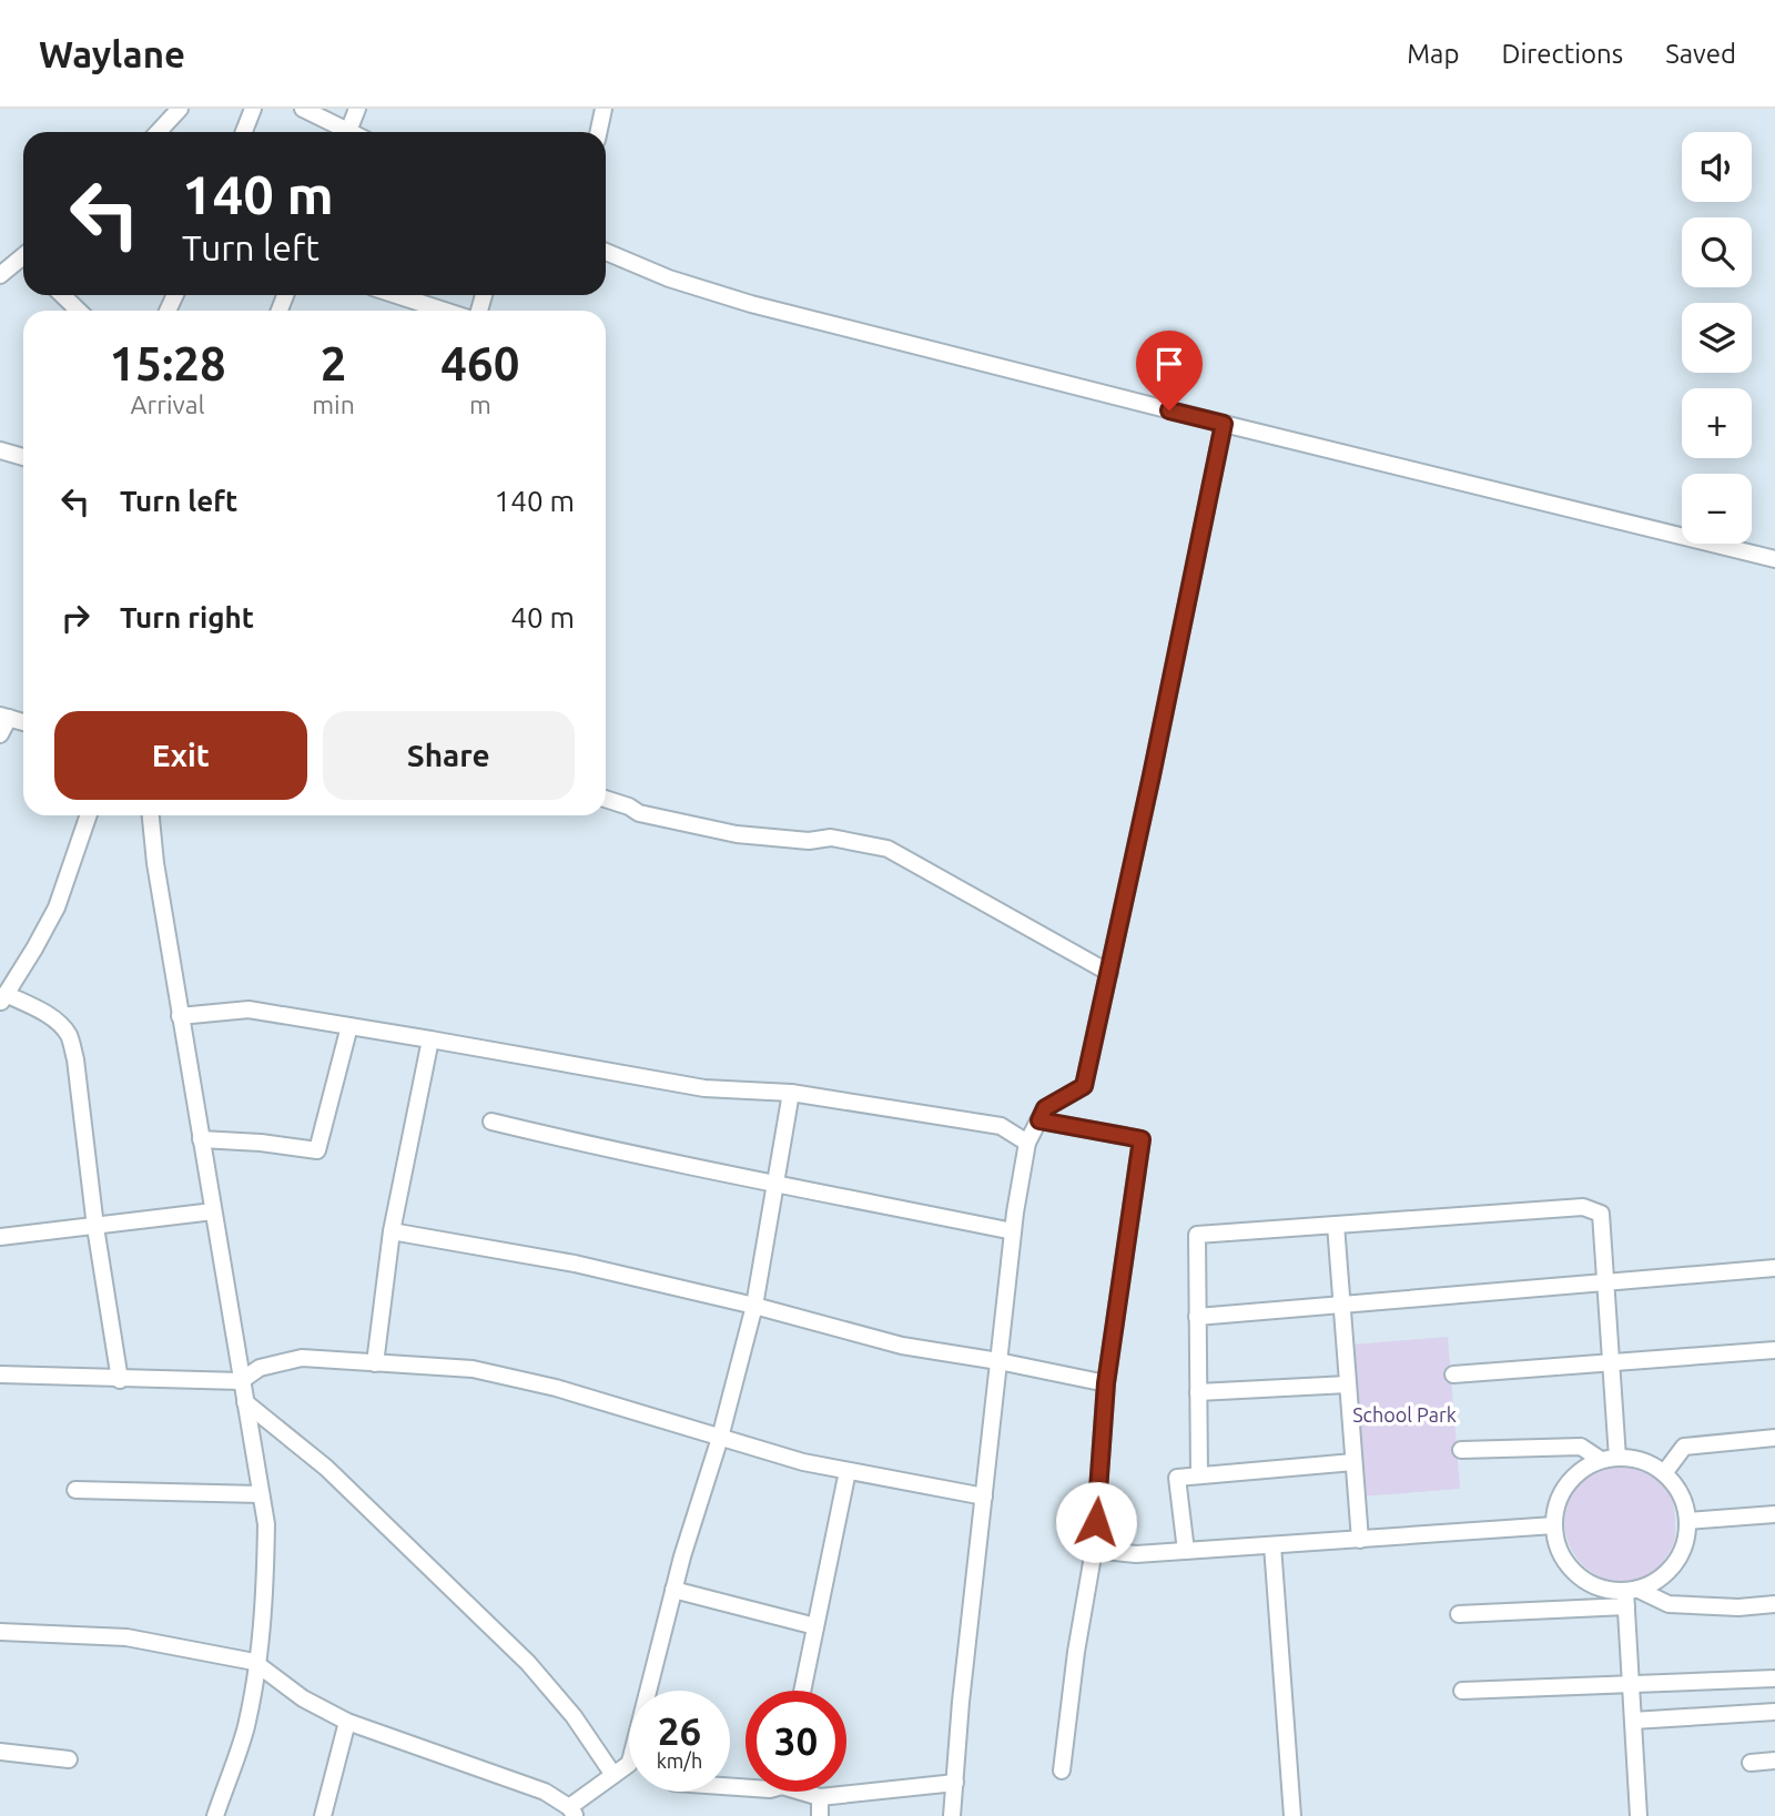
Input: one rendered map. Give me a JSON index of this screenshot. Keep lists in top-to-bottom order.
{
  "parks": ["School Park"],
  "page": {
    "header": "Waylane",
    "nav": ["Map", "Directions", "Saved"],
    "map_buttons": ["+", "−"],
    "turn": ["140 m", "Turn left"],
    "eta": [
      "15:28",
      "Arrival",
      "2",
      "min",
      "460",
      "m"
    ],
    "list": [
      {
        "name": "Turn left",
        "value": "140 m"
      },
      {
        "name": "Turn right",
        "value": "40 m"
      }
    ],
    "buttons": ["Exit", "Share"],
    "speed": "26 km/h",
    "limit": "30"
  }
}
